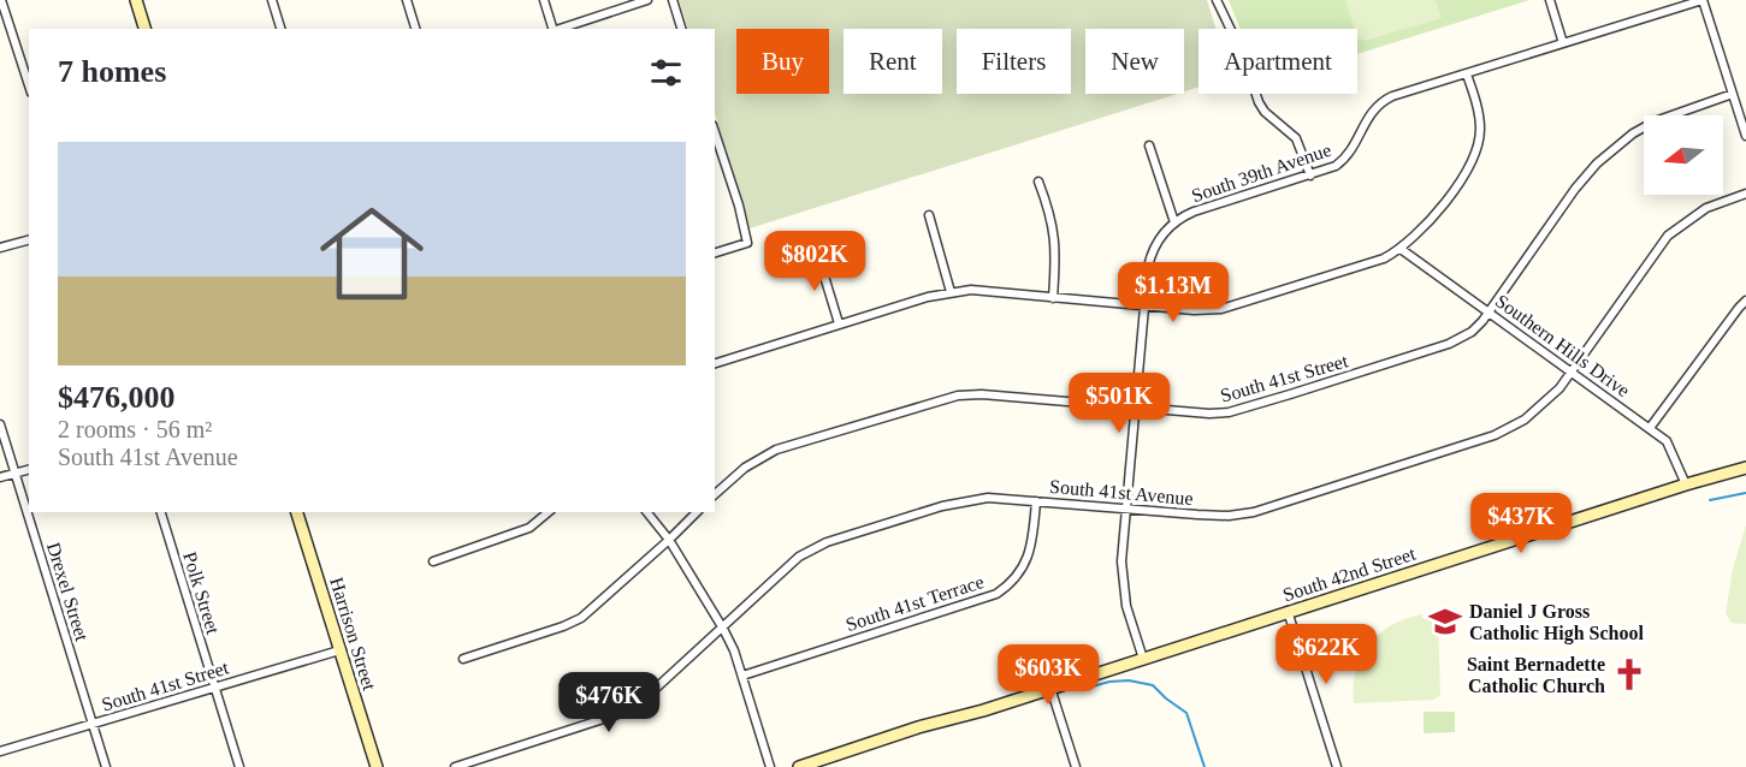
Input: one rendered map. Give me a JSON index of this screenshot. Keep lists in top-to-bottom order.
{
  "streets": {
    "street": [
      "South 39th Avenue",
      "Southern Hills Drive",
      "South 41st Street",
      "South 41st Avenue",
      "South 42nd Street",
      "Drexel Street",
      "Polk Street",
      "South 41st Terrace",
      "Harrison Street"
    ]
  },
  "crossings": [
    ["Southern Hills Drive", "South 41st Street"],
    ["Southern Hills Drive", "South 41st Avenue"],
    ["Southern Hills Drive", "South 42nd Street"],
    ["South 41st Street", "Drexel Street"],
    ["South 41st Street", "Polk Street"],
    ["South 41st Street", "Harrison Street"],
    ["South 41st Avenue", "South 41st Terrace"]
  ],
  "places": {
    "school or university": ["Daniel J Gross Catholic High School"],
    "church": ["Saint Bernadette Catholic Church"]
  },
  "north": "left",
  "page": {
    "chip": [
      "Buy",
      "Rent",
      "Filters",
      "New",
      "Apartment"
    ],
    "heading": "7 homes",
    "list": [
      {
        "name": "$476,000",
        "note": "2 rooms · 56 m² · South 41st Avenue"
      }
    ],
    "price": [
      "$802K",
      "$1.13M",
      "$501K",
      "$437K",
      "$622K",
      "$603K",
      "$476K"
    ]
  }
}
